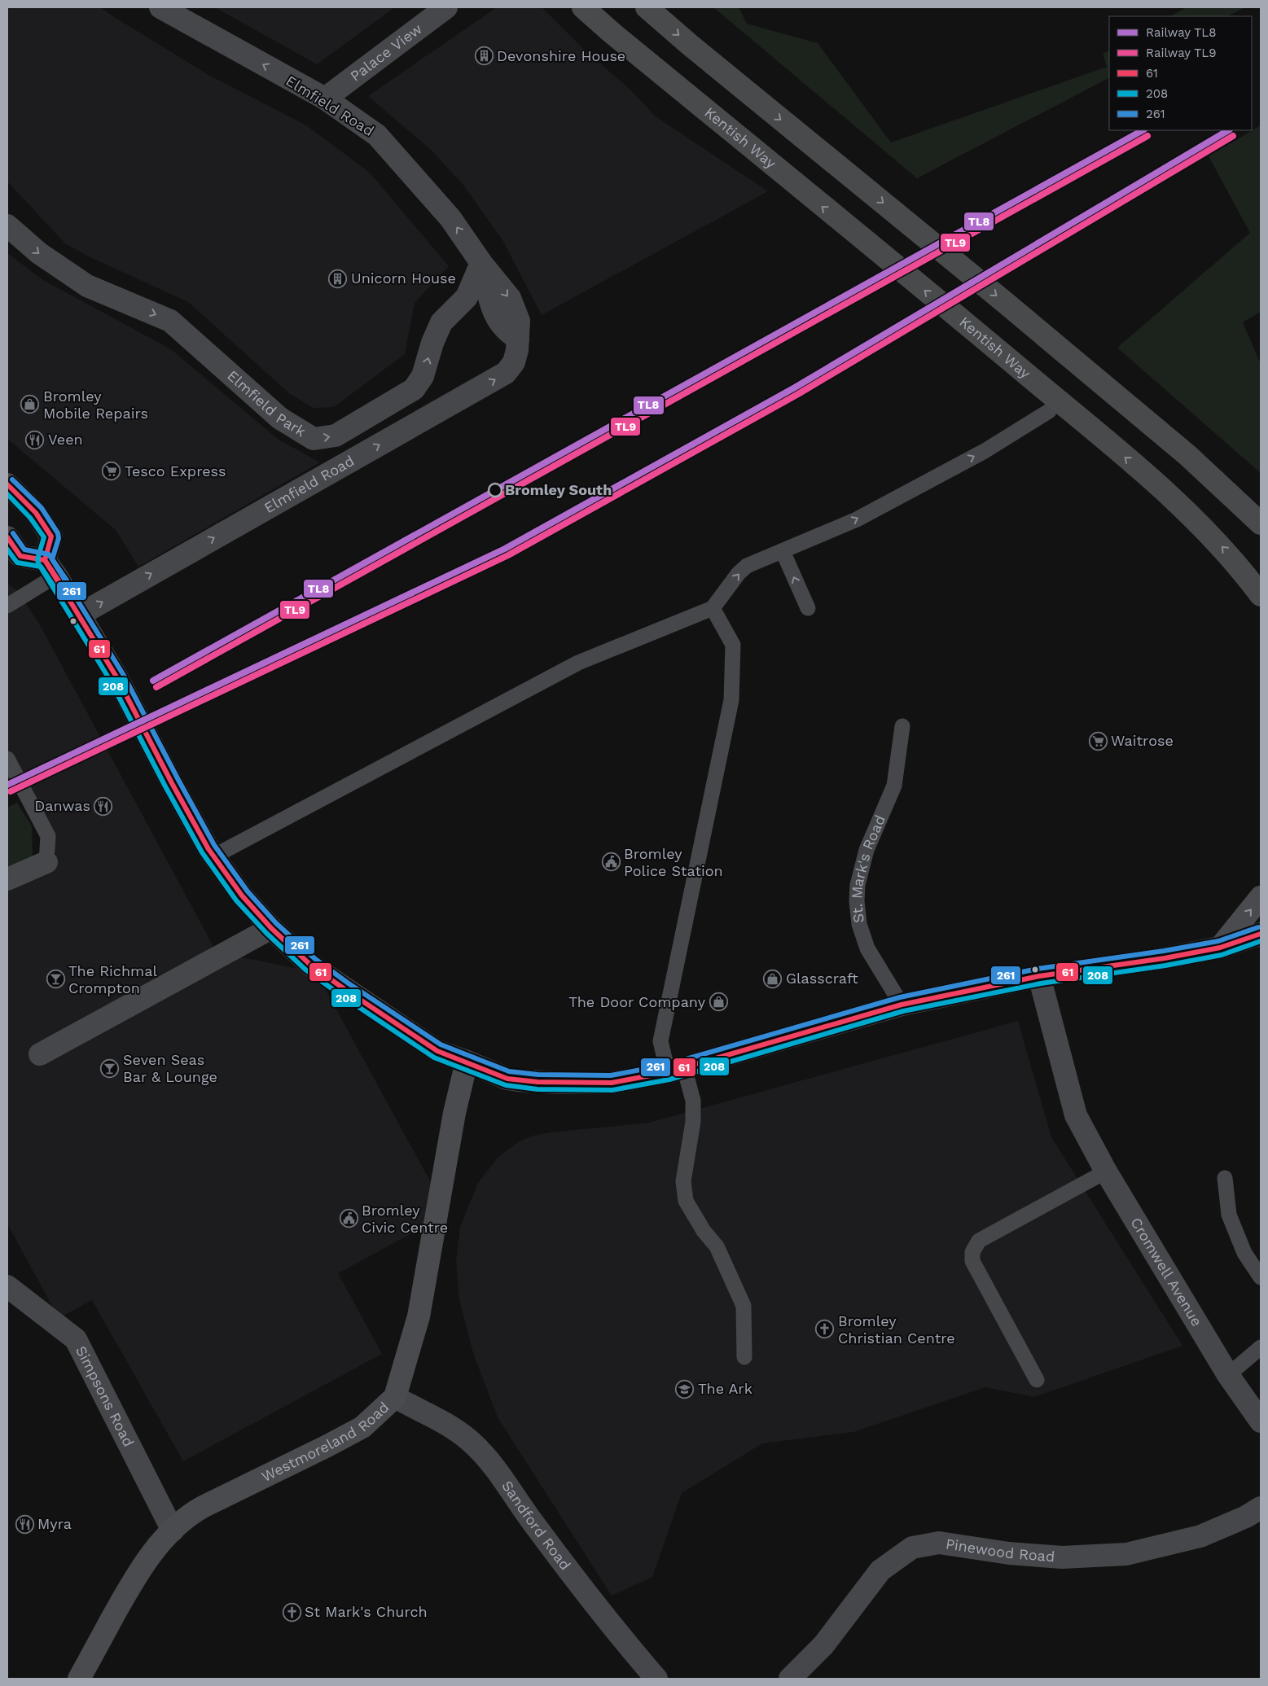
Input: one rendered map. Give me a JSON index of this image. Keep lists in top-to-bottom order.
{
  "streets": {
    "main road": ["Kentish Way", "Westmoreland Road"],
    "street": [
      "Palace View",
      "Elmfield Road",
      "Elmfield Park",
      "Cromwell Avenue",
      "Simpsons Road",
      "Sandford Road",
      "Pinewood Road"
    ],
    "lane": ["St. Mark's Road"]
  },
  "crossings": [
    ["Palace View", "Elmfield Road"],
    ["Elmfield Road", "Elmfield Park"],
    ["Simpsons Road", "Westmoreland Road"],
    ["Westmoreland Road", "Sandford Road"]
  ],
  "places": {
    "building": ["Devonshire House", "Unicorn House"],
    "shop": ["Bromley Mobile Repairs", "Glasscraft", "The Door Company"],
    "restaurant": ["Veen", "Danwas", "Myra"],
    "supermarket": ["Tesco Express", "Waitrose"],
    "other": ["Bromley South"],
    "public building": ["Bromley Police Station", "Bromley Civic Centre"],
    "bar": ["The Richmal Crompton", "Seven Seas Bar & Lounge"],
    "church": ["Bromley Christian Centre", "St Mark's Church"],
    "school or university": ["The Ark"]
  },
  "lines": [
    "rail line TL8",
    "rail line TL9",
    "transit line 261",
    "transit line 61",
    "transit line 208"
  ],
  "legend": [
    "Railway TL8",
    "Railway TL9",
    "61",
    "208",
    "261"
  ]
}
